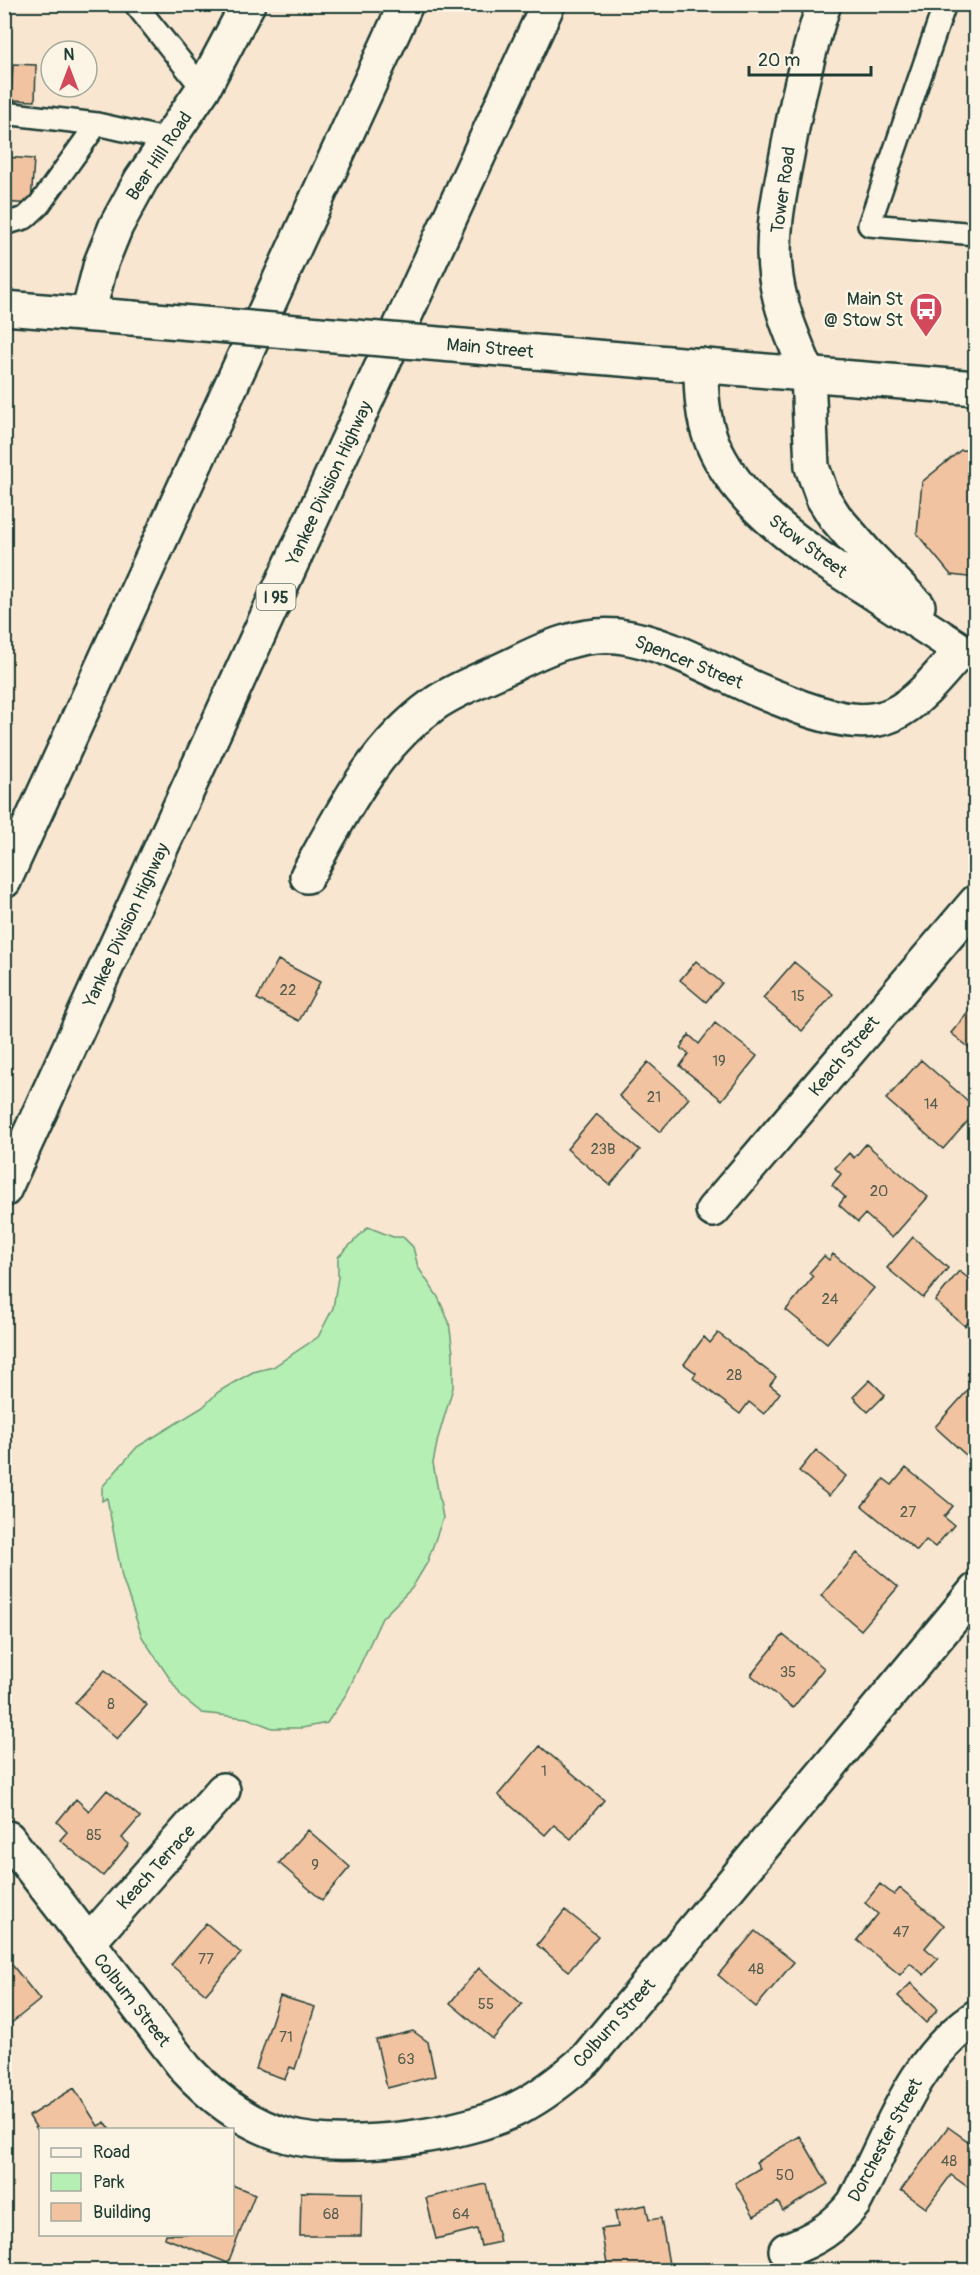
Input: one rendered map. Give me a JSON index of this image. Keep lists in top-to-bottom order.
{
  "streets": {
    "main road": [
      "Bear Hill Road",
      "Tower Road",
      "Main Street",
      "Yankee Division Highway",
      "Stow Street",
      "I 95",
      "Spencer Street",
      "Keach Street",
      "Keach Terrace",
      "Colburn Street",
      "Dorchester Street"
    ]
  },
  "crossings": [
    ["Bear Hill Road", "Main Street"],
    ["Tower Road", "Main Street"],
    ["Tower Road", "Stow Street"],
    ["Main Street", "Stow Street"],
    ["Stow Street", "Spencer Street"],
    ["Keach Terrace", "Colburn Street"]
  ],
  "places": {
    "bus stop": ["Main St @ Stow St"]
  },
  "house_numbers": [
    "22",
    "15",
    "19",
    "21",
    "14",
    "23B",
    "20",
    "24",
    "28",
    "27",
    "35",
    "8",
    "1",
    "85",
    "9",
    "47",
    "77",
    "48",
    "55",
    "71",
    "63",
    "48",
    "50",
    "68",
    "64"
  ],
  "legend": ["Road", "Park", "Building"],
  "scale_bar": "20 m",
  "north": "top"
}
